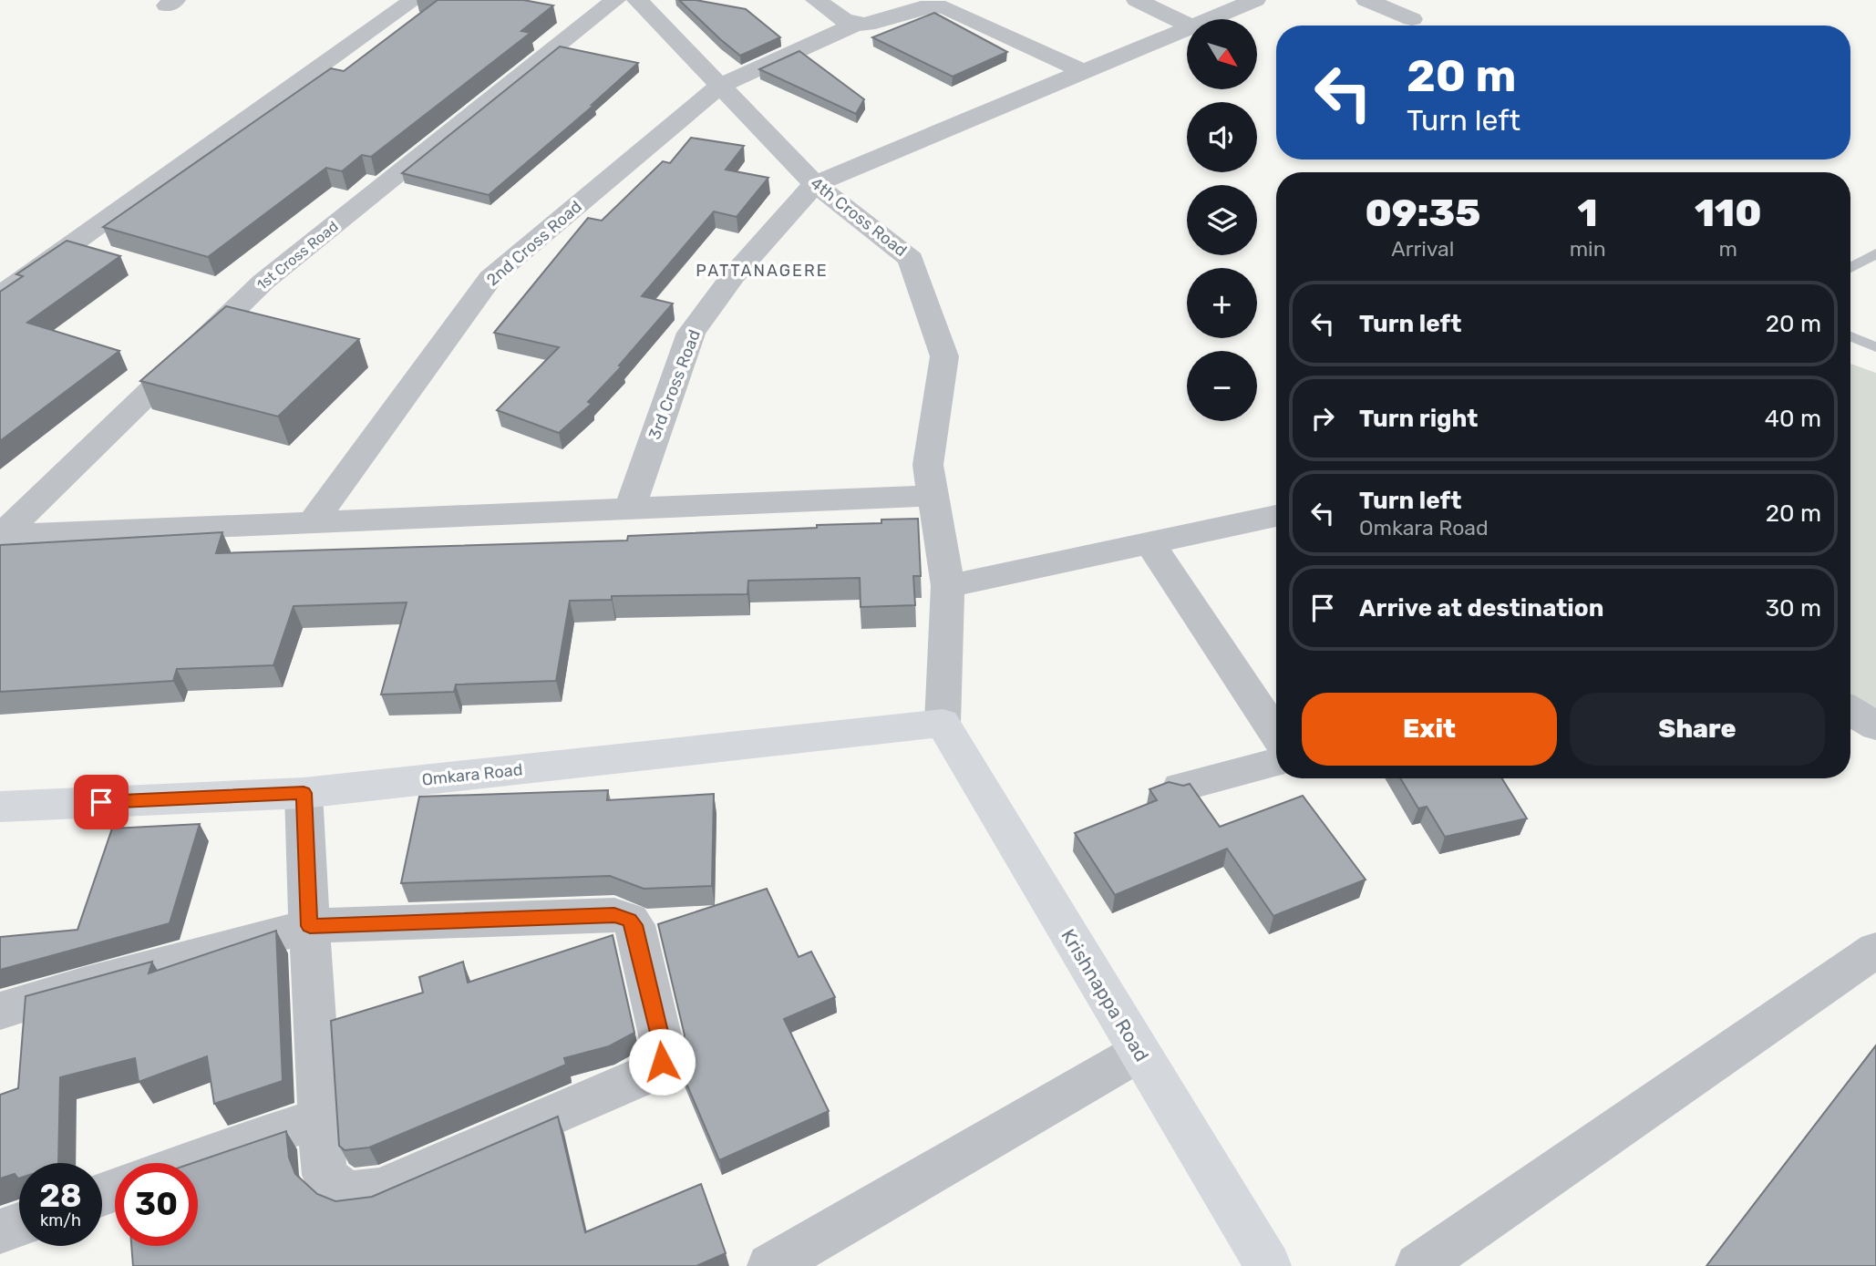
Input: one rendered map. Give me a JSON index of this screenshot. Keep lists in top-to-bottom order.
{
  "streets": {
    "street": [
      "4th Cross Road",
      "2nd Cross Road",
      "1st Cross Road",
      "3rd Cross Road",
      "Omkara Road",
      "Krishnappa Road"
    ]
  },
  "crossings": [
    ["4th Cross Road", "2nd Cross Road"],
    ["4th Cross Road", "3rd Cross Road"],
    ["4th Cross Road", "Omkara Road"],
    ["4th Cross Road", "Krishnappa Road"],
    ["Omkara Road", "Krishnappa Road"]
  ],
  "districts": ["PATTANAGERE"],
  "north": "bottom right",
  "page": {
    "map_buttons": ["+", "−"],
    "turn": ["20 m", "Turn left"],
    "eta": [
      "09:35",
      "Arrival",
      "1",
      "min",
      "110",
      "m"
    ],
    "list": [
      {
        "name": "Turn left",
        "value": "20 m"
      },
      {
        "name": "Turn right",
        "value": "40 m"
      },
      {
        "name": "Turn left",
        "note": "Omkara Road",
        "value": "20 m"
      },
      {
        "name": "Arrive at destination",
        "value": "30 m"
      }
    ],
    "buttons": ["Exit", "Share"],
    "speed": "28 km/h",
    "limit": "30"
  }
}
